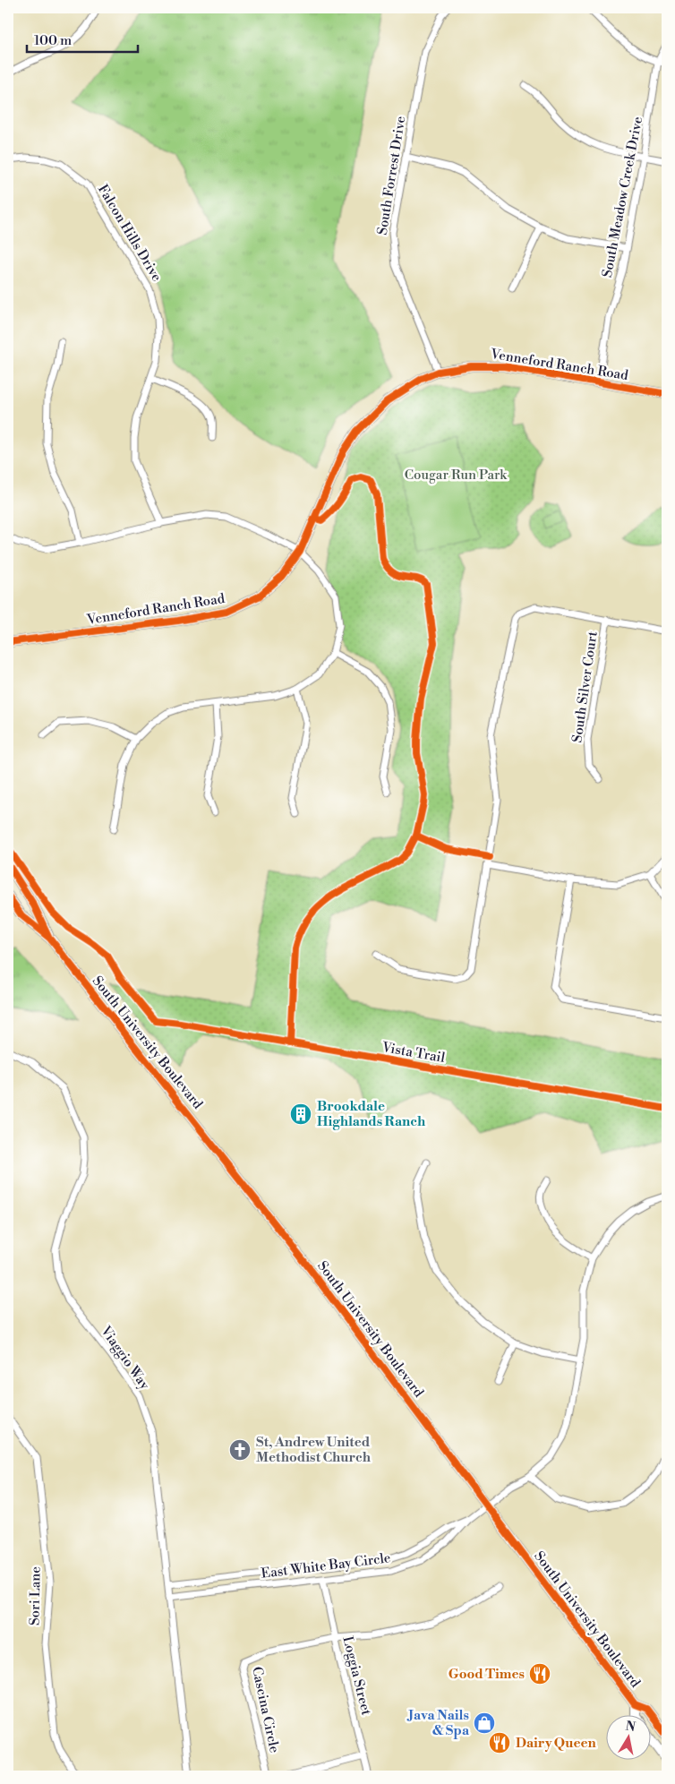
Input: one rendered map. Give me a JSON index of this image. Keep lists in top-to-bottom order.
{
  "streets": {
    "main road": ["Venneford Ranch Road", "South University Boulevard"],
    "street": [
      "South Forrest Drive",
      "South Meadow Creek Drive",
      "Falcon Hills Drive",
      "South Silver Court",
      "Viaggio Way",
      "East White Bay Circle",
      "Sori Lane",
      "Loggia Street",
      "Cascina Circle"
    ],
    "cycle path": ["Vista Trail"]
  },
  "crossings": [
    ["South Forrest Drive", "Venneford Ranch Road"],
    ["South Meadow Creek Drive", "Venneford Ranch Road"],
    ["Viaggio Way", "East White Bay Circle"],
    ["East White Bay Circle", "Loggia Street"],
    ["Loggia Street", "Cascina Circle"]
  ],
  "parks": ["Cougar Run Park"],
  "places": {
    "building": ["Brookdale Highlands Ranch"],
    "church": ["St, Andrew United Methodist Church"],
    "restaurant": ["Good Times", "Dairy Queen"],
    "shop": ["Java Nails & Spa"]
  },
  "scale_bar": "100 m",
  "north": "top"
}
